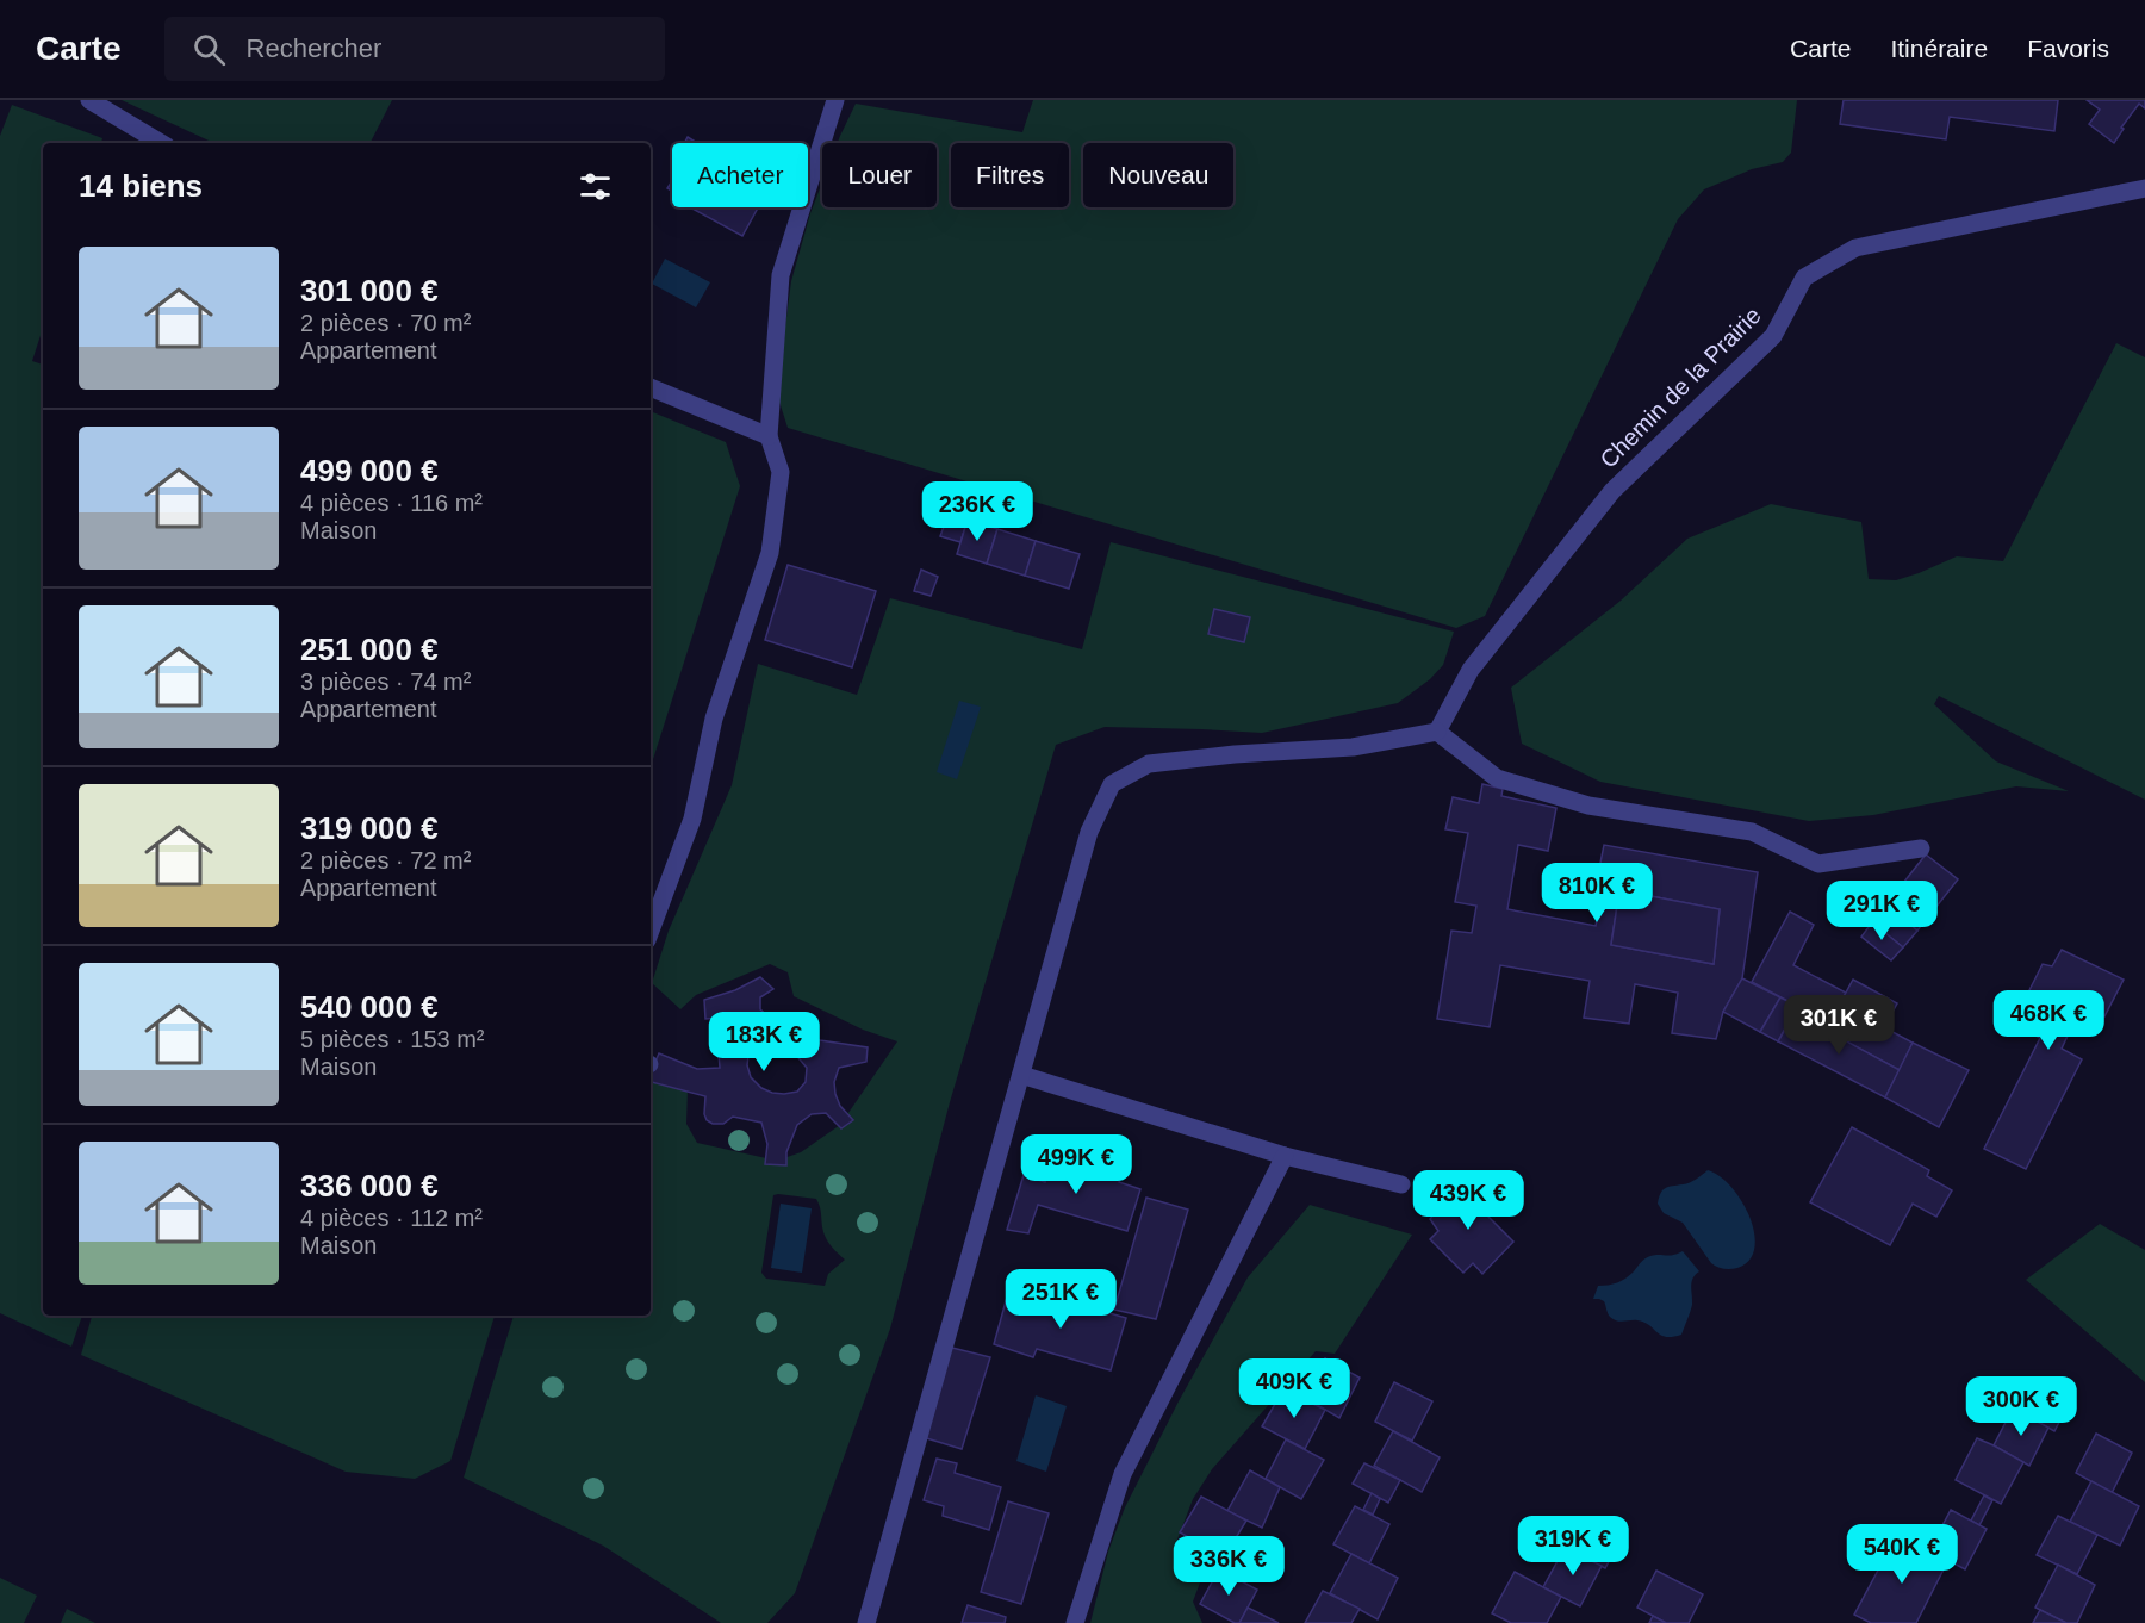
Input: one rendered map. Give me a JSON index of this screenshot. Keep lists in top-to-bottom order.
{
  "streets": {
    "street": ["Chemin de la Prairie"]
  },
  "page": {
    "header": "Carte",
    "search": "Rechercher",
    "nav": ["Carte", "Itinéraire", "Favoris"],
    "chip": [
      "Acheter",
      "Louer",
      "Filtres",
      "Nouveau"
    ],
    "heading": "14 biens",
    "list": [
      {
        "name": "301 000 €",
        "note": "2 pièces · 70 m² · Appartement"
      },
      {
        "name": "499 000 €",
        "note": "4 pièces · 116 m² · Maison"
      },
      {
        "name": "251 000 €",
        "note": "3 pièces · 74 m² · Appartement"
      },
      {
        "name": "319 000 €",
        "note": "2 pièces · 72 m² · Appartement"
      },
      {
        "name": "540 000 €",
        "note": "5 pièces · 153 m² · Maison"
      },
      {
        "name": "336 000 €",
        "note": "4 pièces · 112 m² · Maison"
      }
    ],
    "price": [
      "236K €",
      "810K €",
      "291K €",
      "468K €",
      "301K €",
      "183K €",
      "499K €",
      "439K €",
      "251K €",
      "409K €",
      "300K €",
      "319K €",
      "540K €",
      "336K €"
    ]
  }
}
